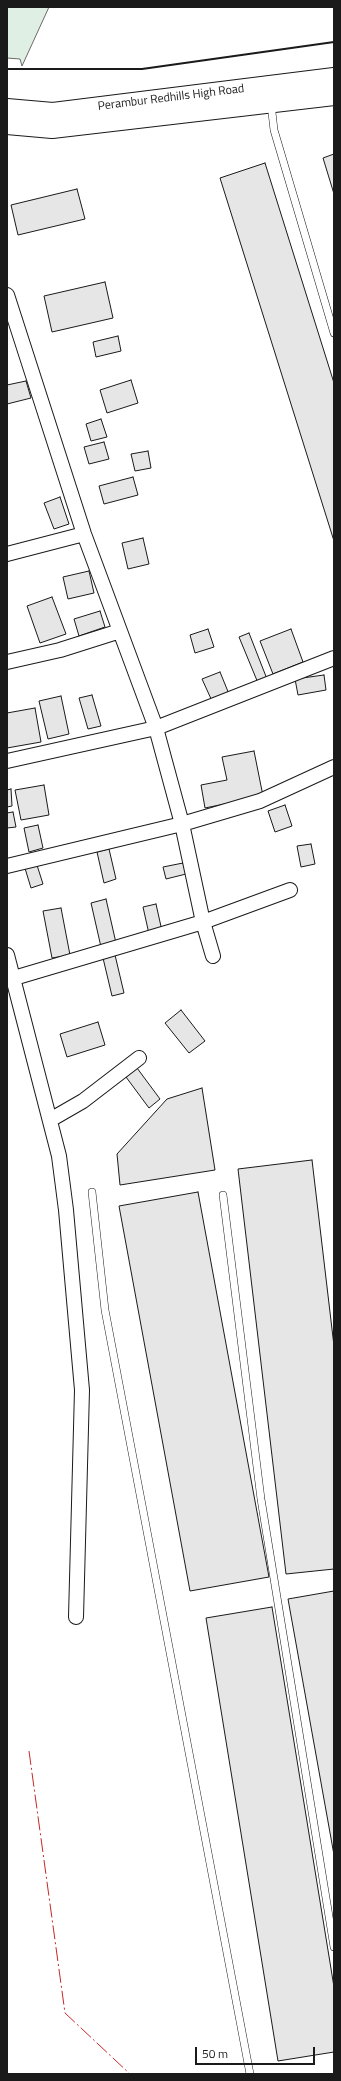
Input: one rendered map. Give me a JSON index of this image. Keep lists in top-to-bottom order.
{
  "streets": {
    "main road": ["Perambur Redhills High Road"]
  },
  "scale_bar": "50 m"
}
